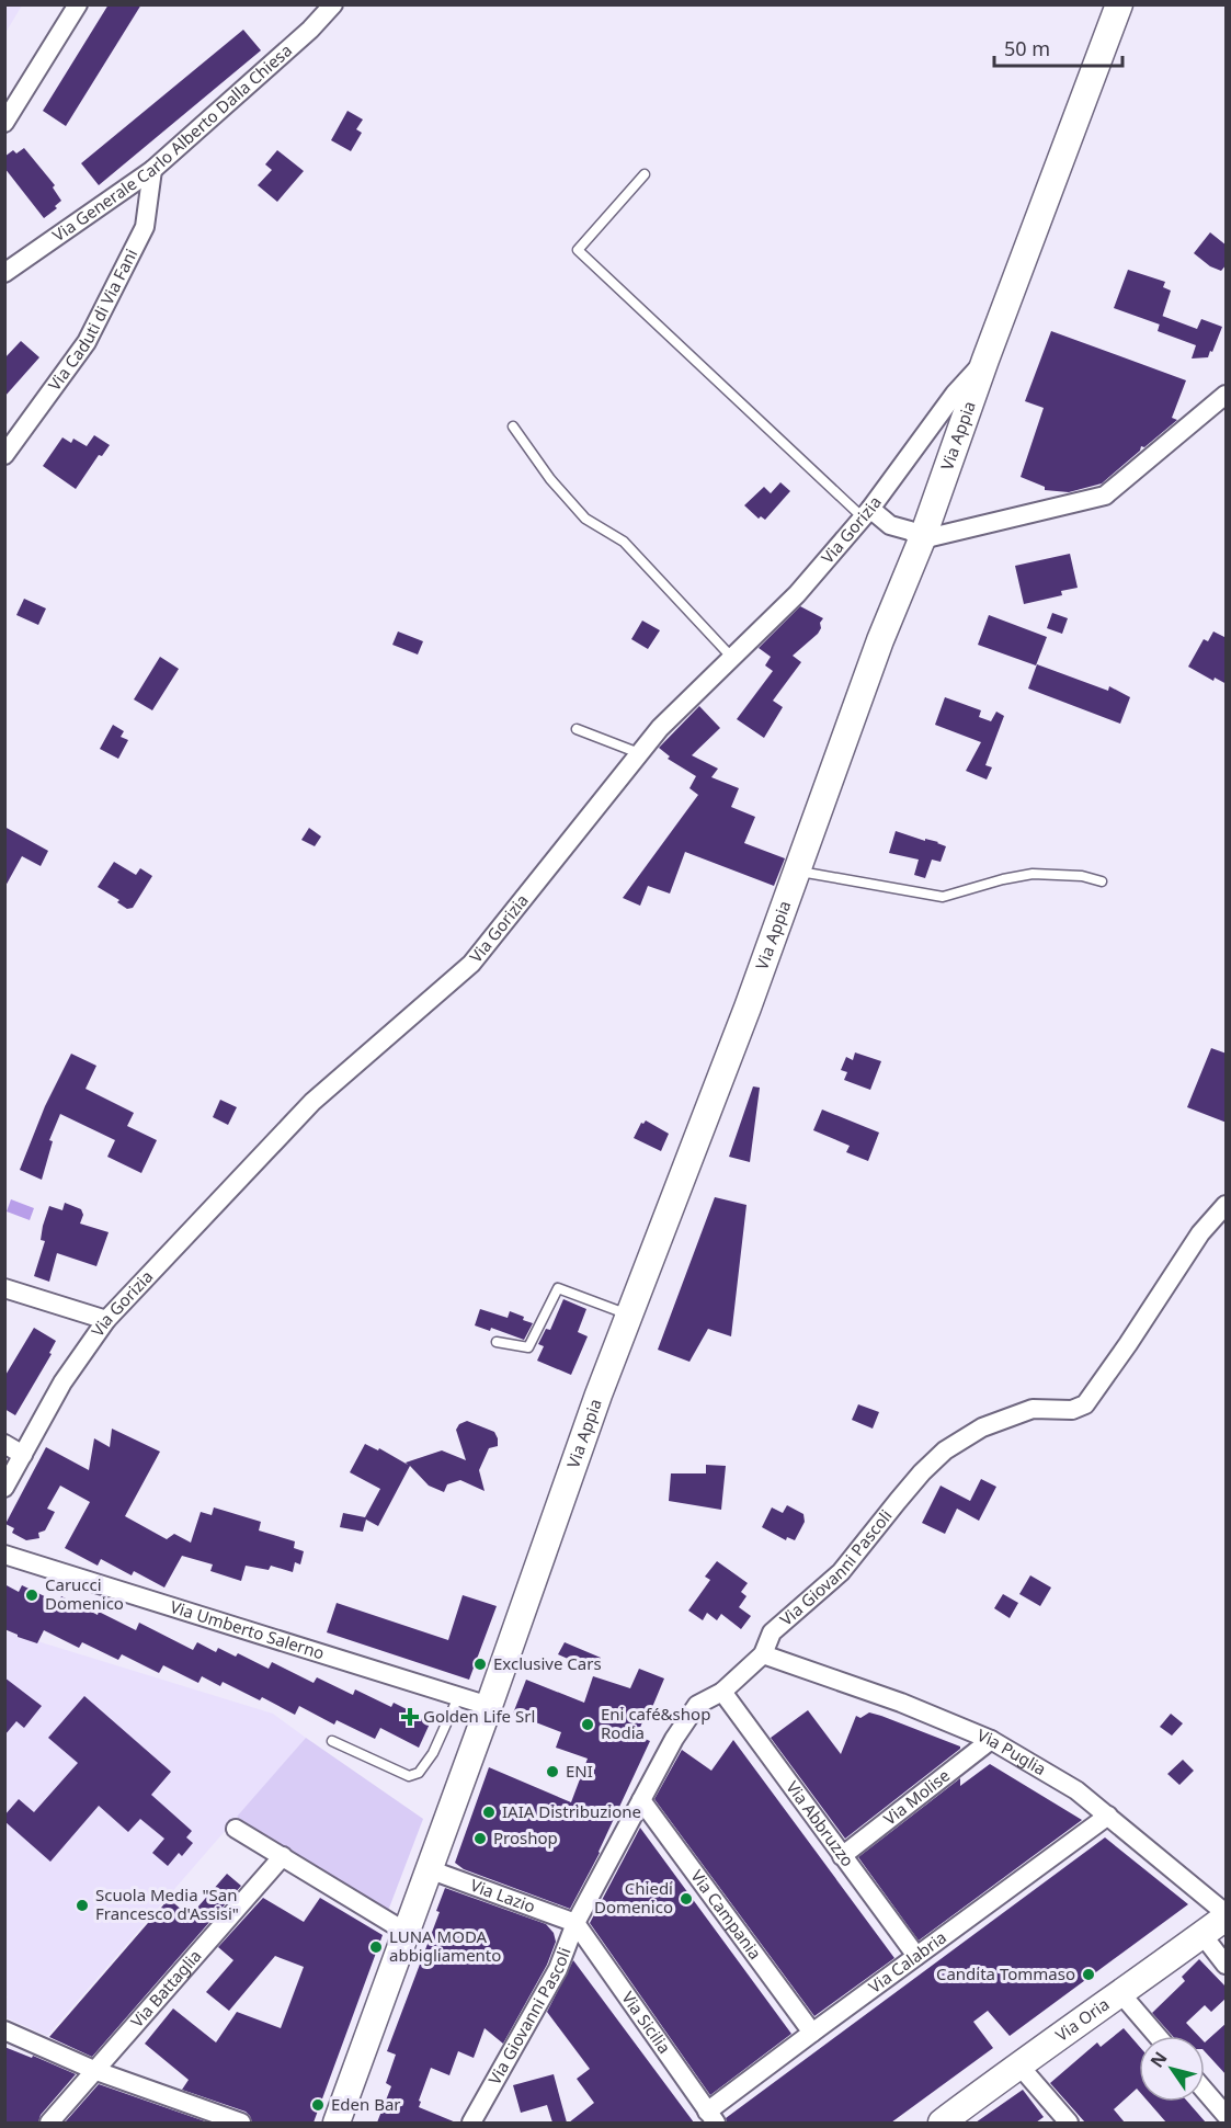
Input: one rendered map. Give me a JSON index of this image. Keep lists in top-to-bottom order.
{
  "streets": {
    "main road": ["Via Appia", "Via Oria"],
    "street": [
      "Via Generale Carlo Alberto Dalla Chiesa",
      "Via Caduti di Via Fani",
      "Via Gorizia",
      "Via Giovanni Pascoli",
      "Via Umberto Salerno",
      "Via Puglia",
      "Via Molise",
      "Via Abbruzzo",
      "Via Lazio",
      "Via Campania",
      "Via Calabria",
      "Via Battaglia",
      "Via Sicilia"
    ]
  },
  "crossings": [
    ["Via Generale Carlo Alberto Dalla Chiesa", "Via Caduti di Via Fani"],
    ["Via Appia", "Via Gorizia"],
    ["Via Appia", "Via Umberto Salerno"],
    ["Via Appia", "Via Lazio"],
    ["Via Giovanni Pascoli", "Via Puglia"],
    ["Via Giovanni Pascoli", "Via Abbruzzo"],
    ["Via Giovanni Pascoli", "Via Lazio"],
    ["Via Giovanni Pascoli", "Via Campania"],
    ["Via Giovanni Pascoli", "Via Sicilia"],
    ["Via Puglia", "Via Molise"],
    ["Via Puglia", "Via Calabria"],
    ["Via Puglia", "Via Oria"],
    ["Via Molise", "Via Abbruzzo"],
    ["Via Abbruzzo", "Via Calabria"],
    ["Via Lazio", "Via Sicilia"],
    ["Via Campania", "Via Calabria"],
    ["Via Calabria", "Via Sicilia"]
  ],
  "places": {
    "other": [
      "Carucci Domenico",
      "Exclusive Cars",
      "Eni café&shop Rodia",
      "ENI",
      "IAIA Distribuzione",
      "Proshop",
      "Chiedi Domenico",
      "Scuola Media \"San Francesco d'Assisi\"",
      "LUNA MODA abbigliamento",
      "Candita Tommaso",
      "Eden Bar"
    ],
    "health": ["Golden Life Srl"]
  },
  "scale_bar": "50 m",
  "north": "top left"
}
